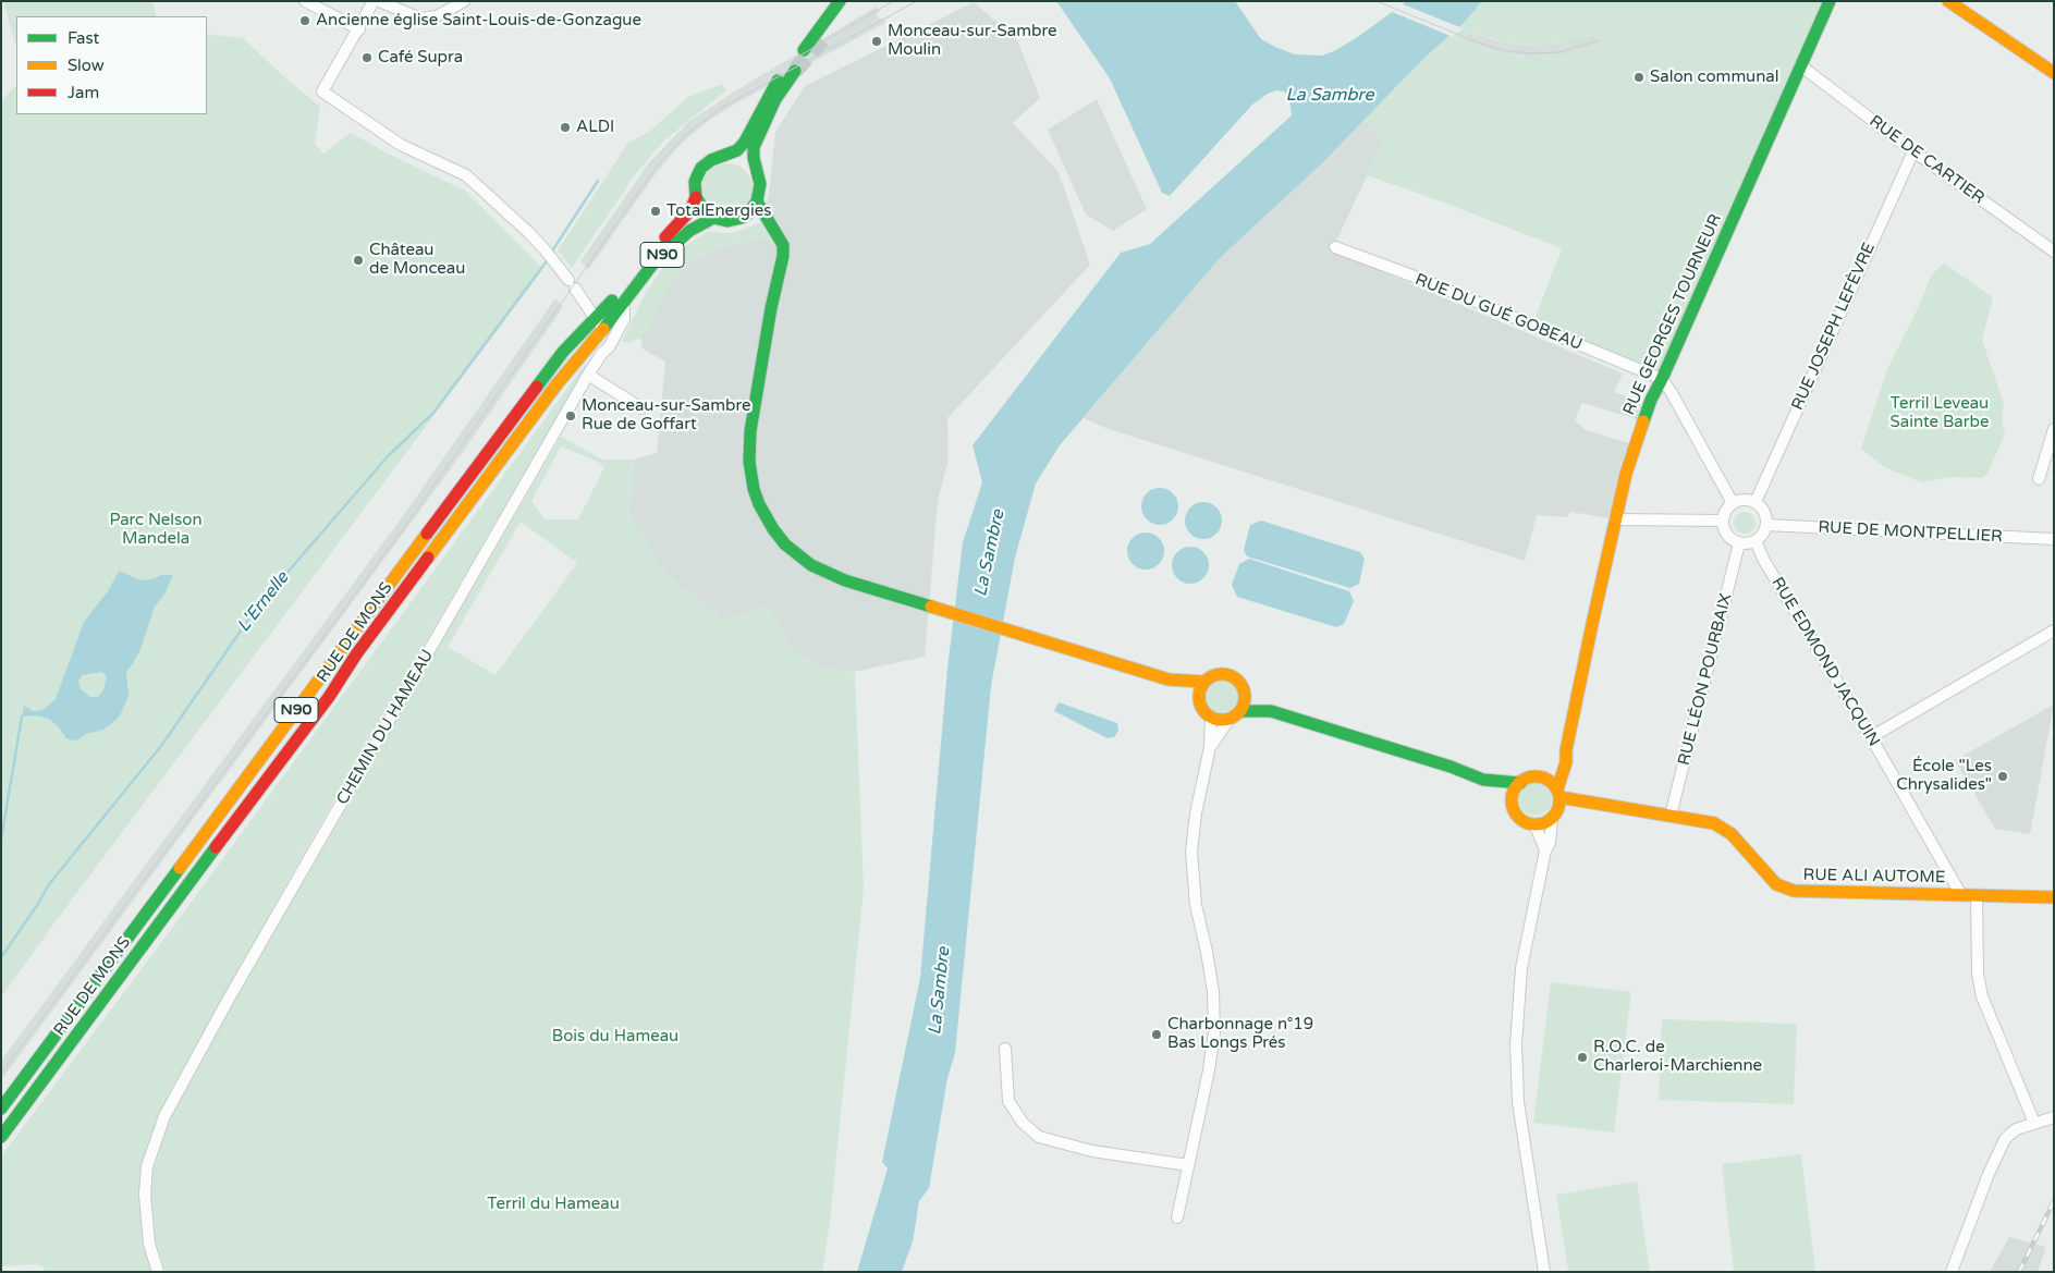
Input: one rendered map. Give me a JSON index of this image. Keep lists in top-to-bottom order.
{
  "streets": {
    "main road": [
      "N90",
      "RUE GEORGES TOURNEUR",
      "RUE DE MONS",
      "RUE ALI AUTOME"
    ],
    "street": [
      "RUE DE CARTIER",
      "RUE DU GUÉ GOBEAU",
      "RUE JOSEPH LEFÈVRE",
      "RUE DE MONTPELLIER",
      "RUE EDMOND JACQUIN",
      "RUE LÉON POURBAIX",
      "CHEMIN DU HAMEAU"
    ]
  },
  "crossings": [
    ["RUE DE CARTIER", "RUE GEORGES TOURNEUR"],
    ["RUE DE CARTIER", "RUE JOSEPH LEFÈVRE"],
    ["RUE DU GUÉ GOBEAU", "RUE GEORGES TOURNEUR"],
    ["RUE GEORGES TOURNEUR", "RUE ALI AUTOME"],
    ["RUE JOSEPH LEFÈVRE", "RUE DE MONTPELLIER"],
    ["RUE JOSEPH LEFÈVRE", "RUE EDMOND JACQUIN"],
    ["RUE JOSEPH LEFÈVRE", "RUE LÉON POURBAIX"],
    ["RUE DE MONTPELLIER", "RUE EDMOND JACQUIN"],
    ["RUE DE MONTPELLIER", "RUE LÉON POURBAIX"],
    ["RUE DE MONS", "CHEMIN DU HAMEAU"],
    ["RUE EDMOND JACQUIN", "RUE LÉON POURBAIX"],
    ["RUE EDMOND JACQUIN", "RUE ALI AUTOME"],
    ["RUE LÉON POURBAIX", "RUE ALI AUTOME"]
  ],
  "water": ["La Sambre", "L'Ernelle"],
  "parks": [
    "Terril Leveau Sainte Barbe",
    "Parc Nelson Mandela",
    "Bois du Hameau",
    "Terril du Hameau"
  ],
  "places": [
    "Ancienne église Saint-Louis-de-Gonzague",
    "Monceau-sur-Sambre Moulin",
    "Café Supra",
    "Salon communal",
    "ALDI",
    "TotalEnergies",
    "Château de Monceau",
    "Monceau-sur-Sambre Rue de Goffart",
    "École \"Les Chrysalides\"",
    "Charbonnage n°19 Bas Longs Prés",
    "R.O.C. de Charleroi-Marchienne"
  ],
  "legend": ["Fast", "Slow", "Jam"]
}
